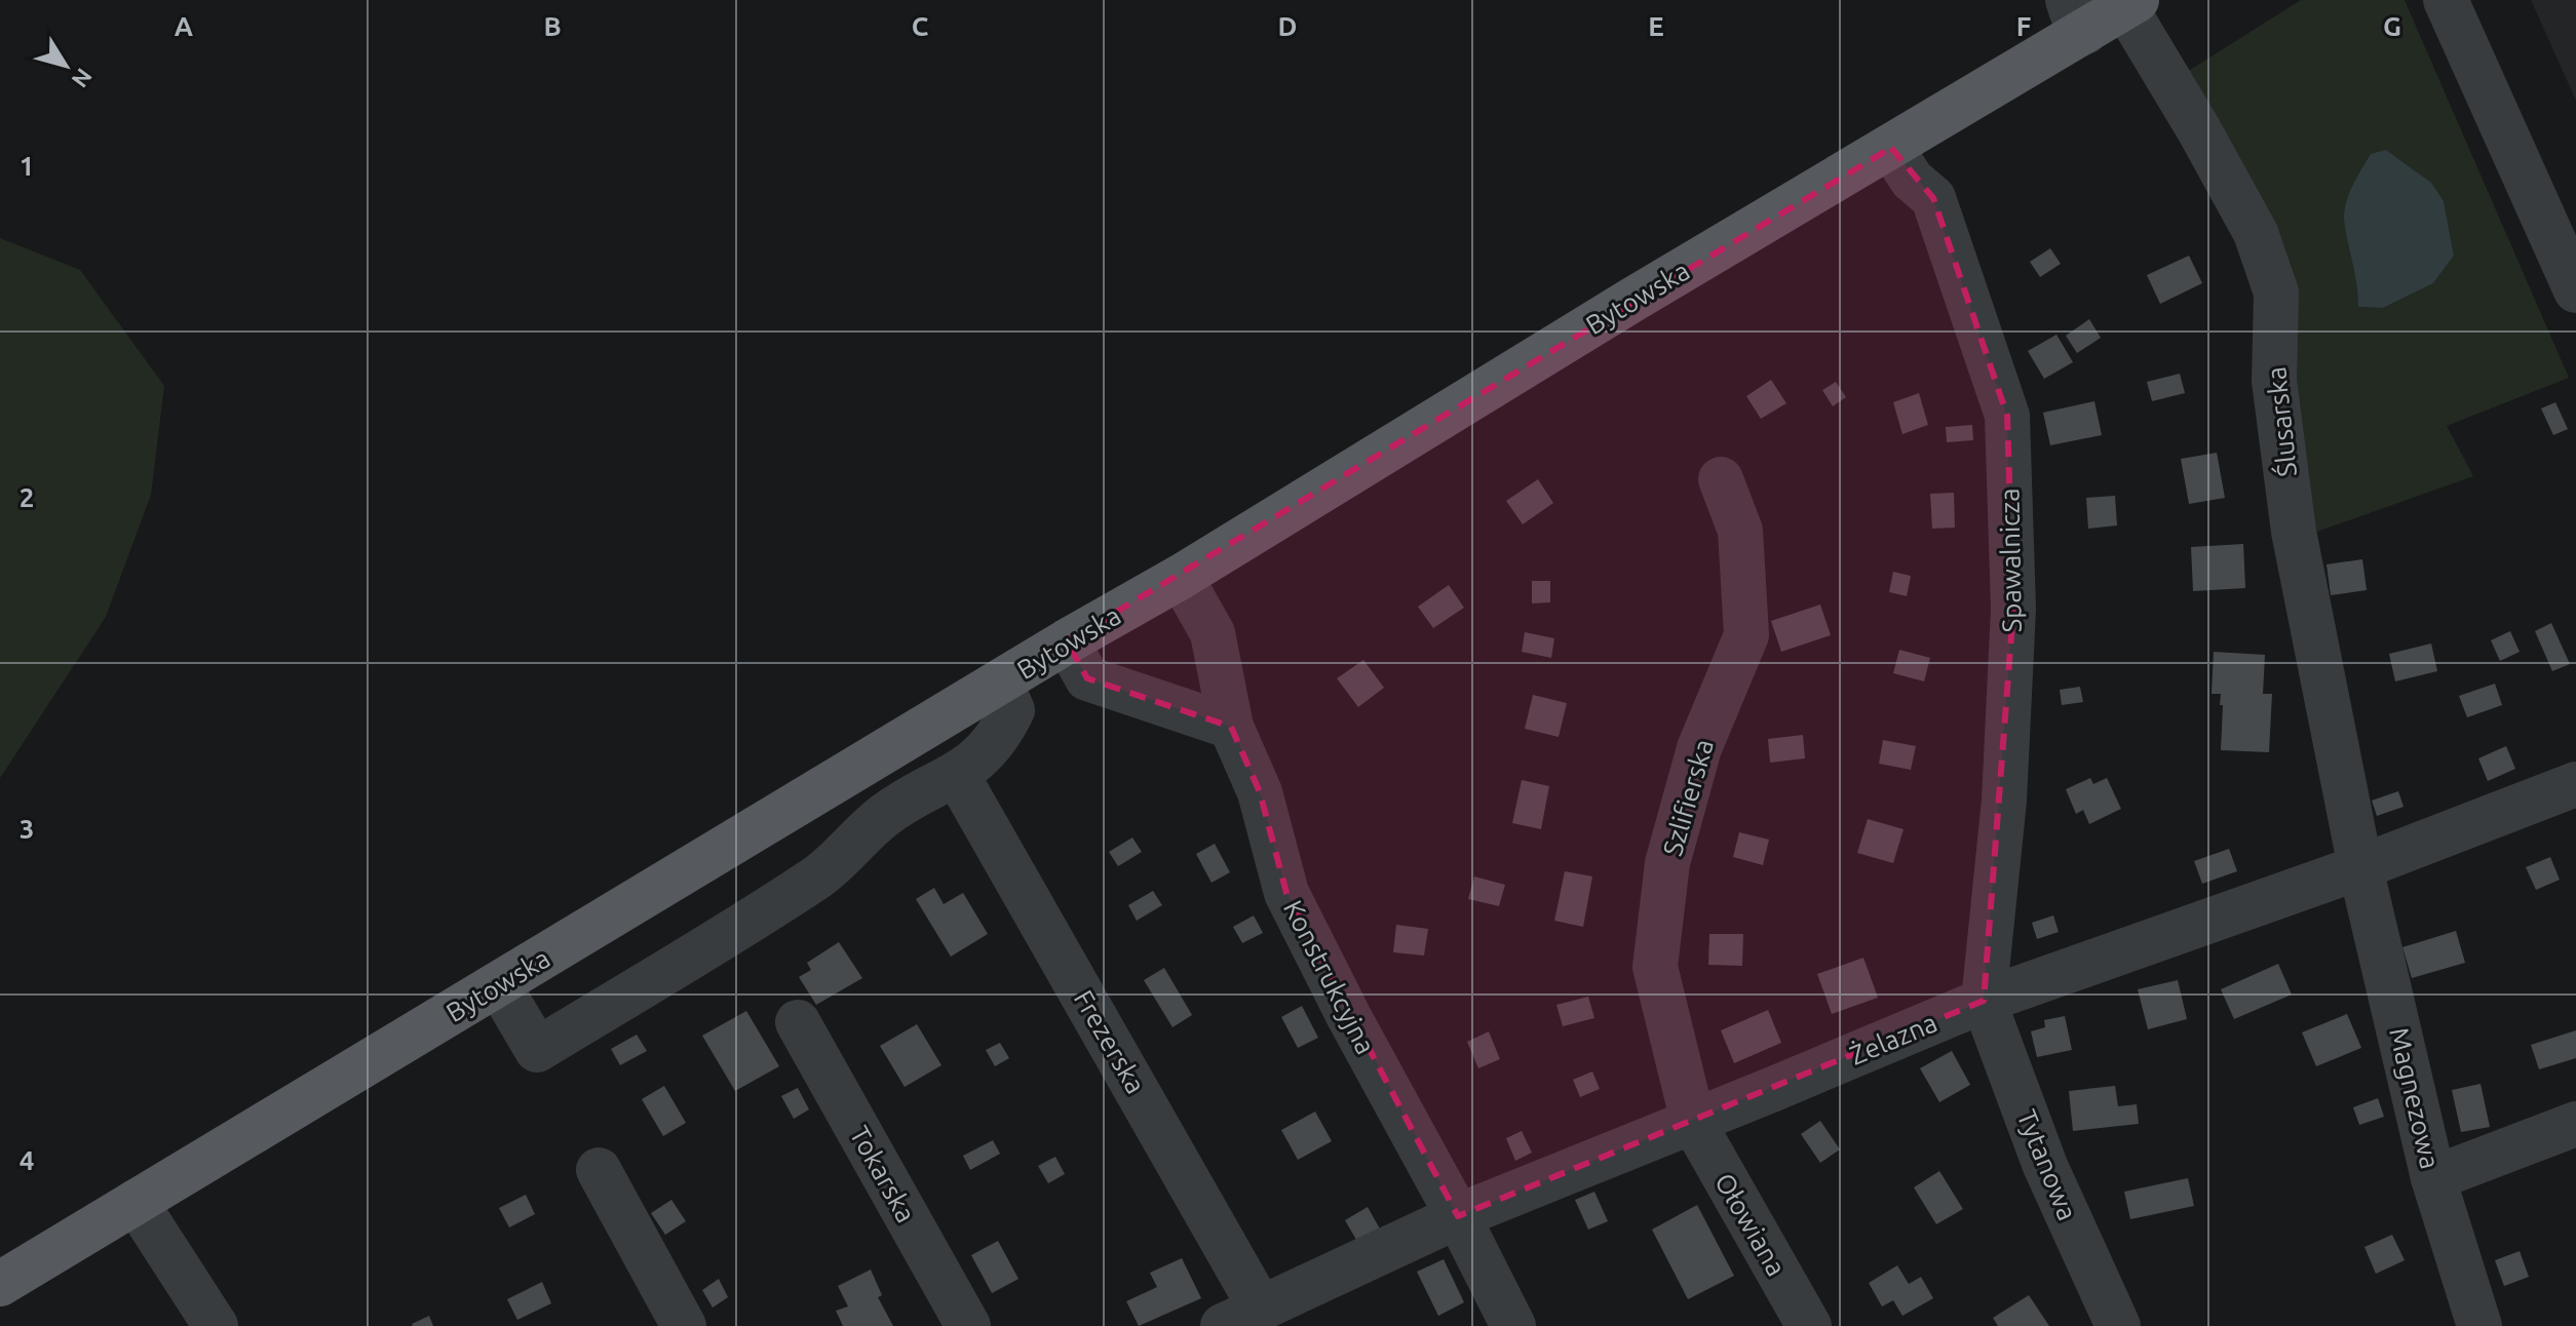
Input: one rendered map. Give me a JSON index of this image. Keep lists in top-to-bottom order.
{
  "streets": {
    "main road": ["Bytowska"],
    "street": [
      "Ślusarska",
      "Spawalnicza",
      "Szlifierska",
      "Konstrukcyjna",
      "Żelazna",
      "Frezerska",
      "Magnezowa",
      "Tytanowa",
      "Tokarska",
      "Ołowiana"
    ]
  },
  "crossings": [
    ["Bytowska", "Ślusarska"],
    ["Bytowska", "Spawalnicza"],
    ["Bytowska", "Konstrukcyjna"],
    ["Ślusarska", "Żelazna"],
    ["Ślusarska", "Magnezowa"],
    ["Spawalnicza", "Żelazna"],
    ["Spawalnicza", "Tytanowa"],
    ["Szlifierska", "Żelazna"],
    ["Szlifierska", "Ołowiana"],
    ["Konstrukcyjna", "Żelazna"],
    ["Żelazna", "Frezerska"],
    ["Żelazna", "Magnezowa"],
    ["Żelazna", "Tytanowa"],
    ["Żelazna", "Ołowiana"]
  ],
  "north": "bottom right",
  "grid": {
    "columns": [
      "A",
      "B",
      "C",
      "D",
      "E",
      "F",
      "G"
    ],
    "rows": [
      "1",
      "2",
      "3",
      "4"
    ]
  }
}
